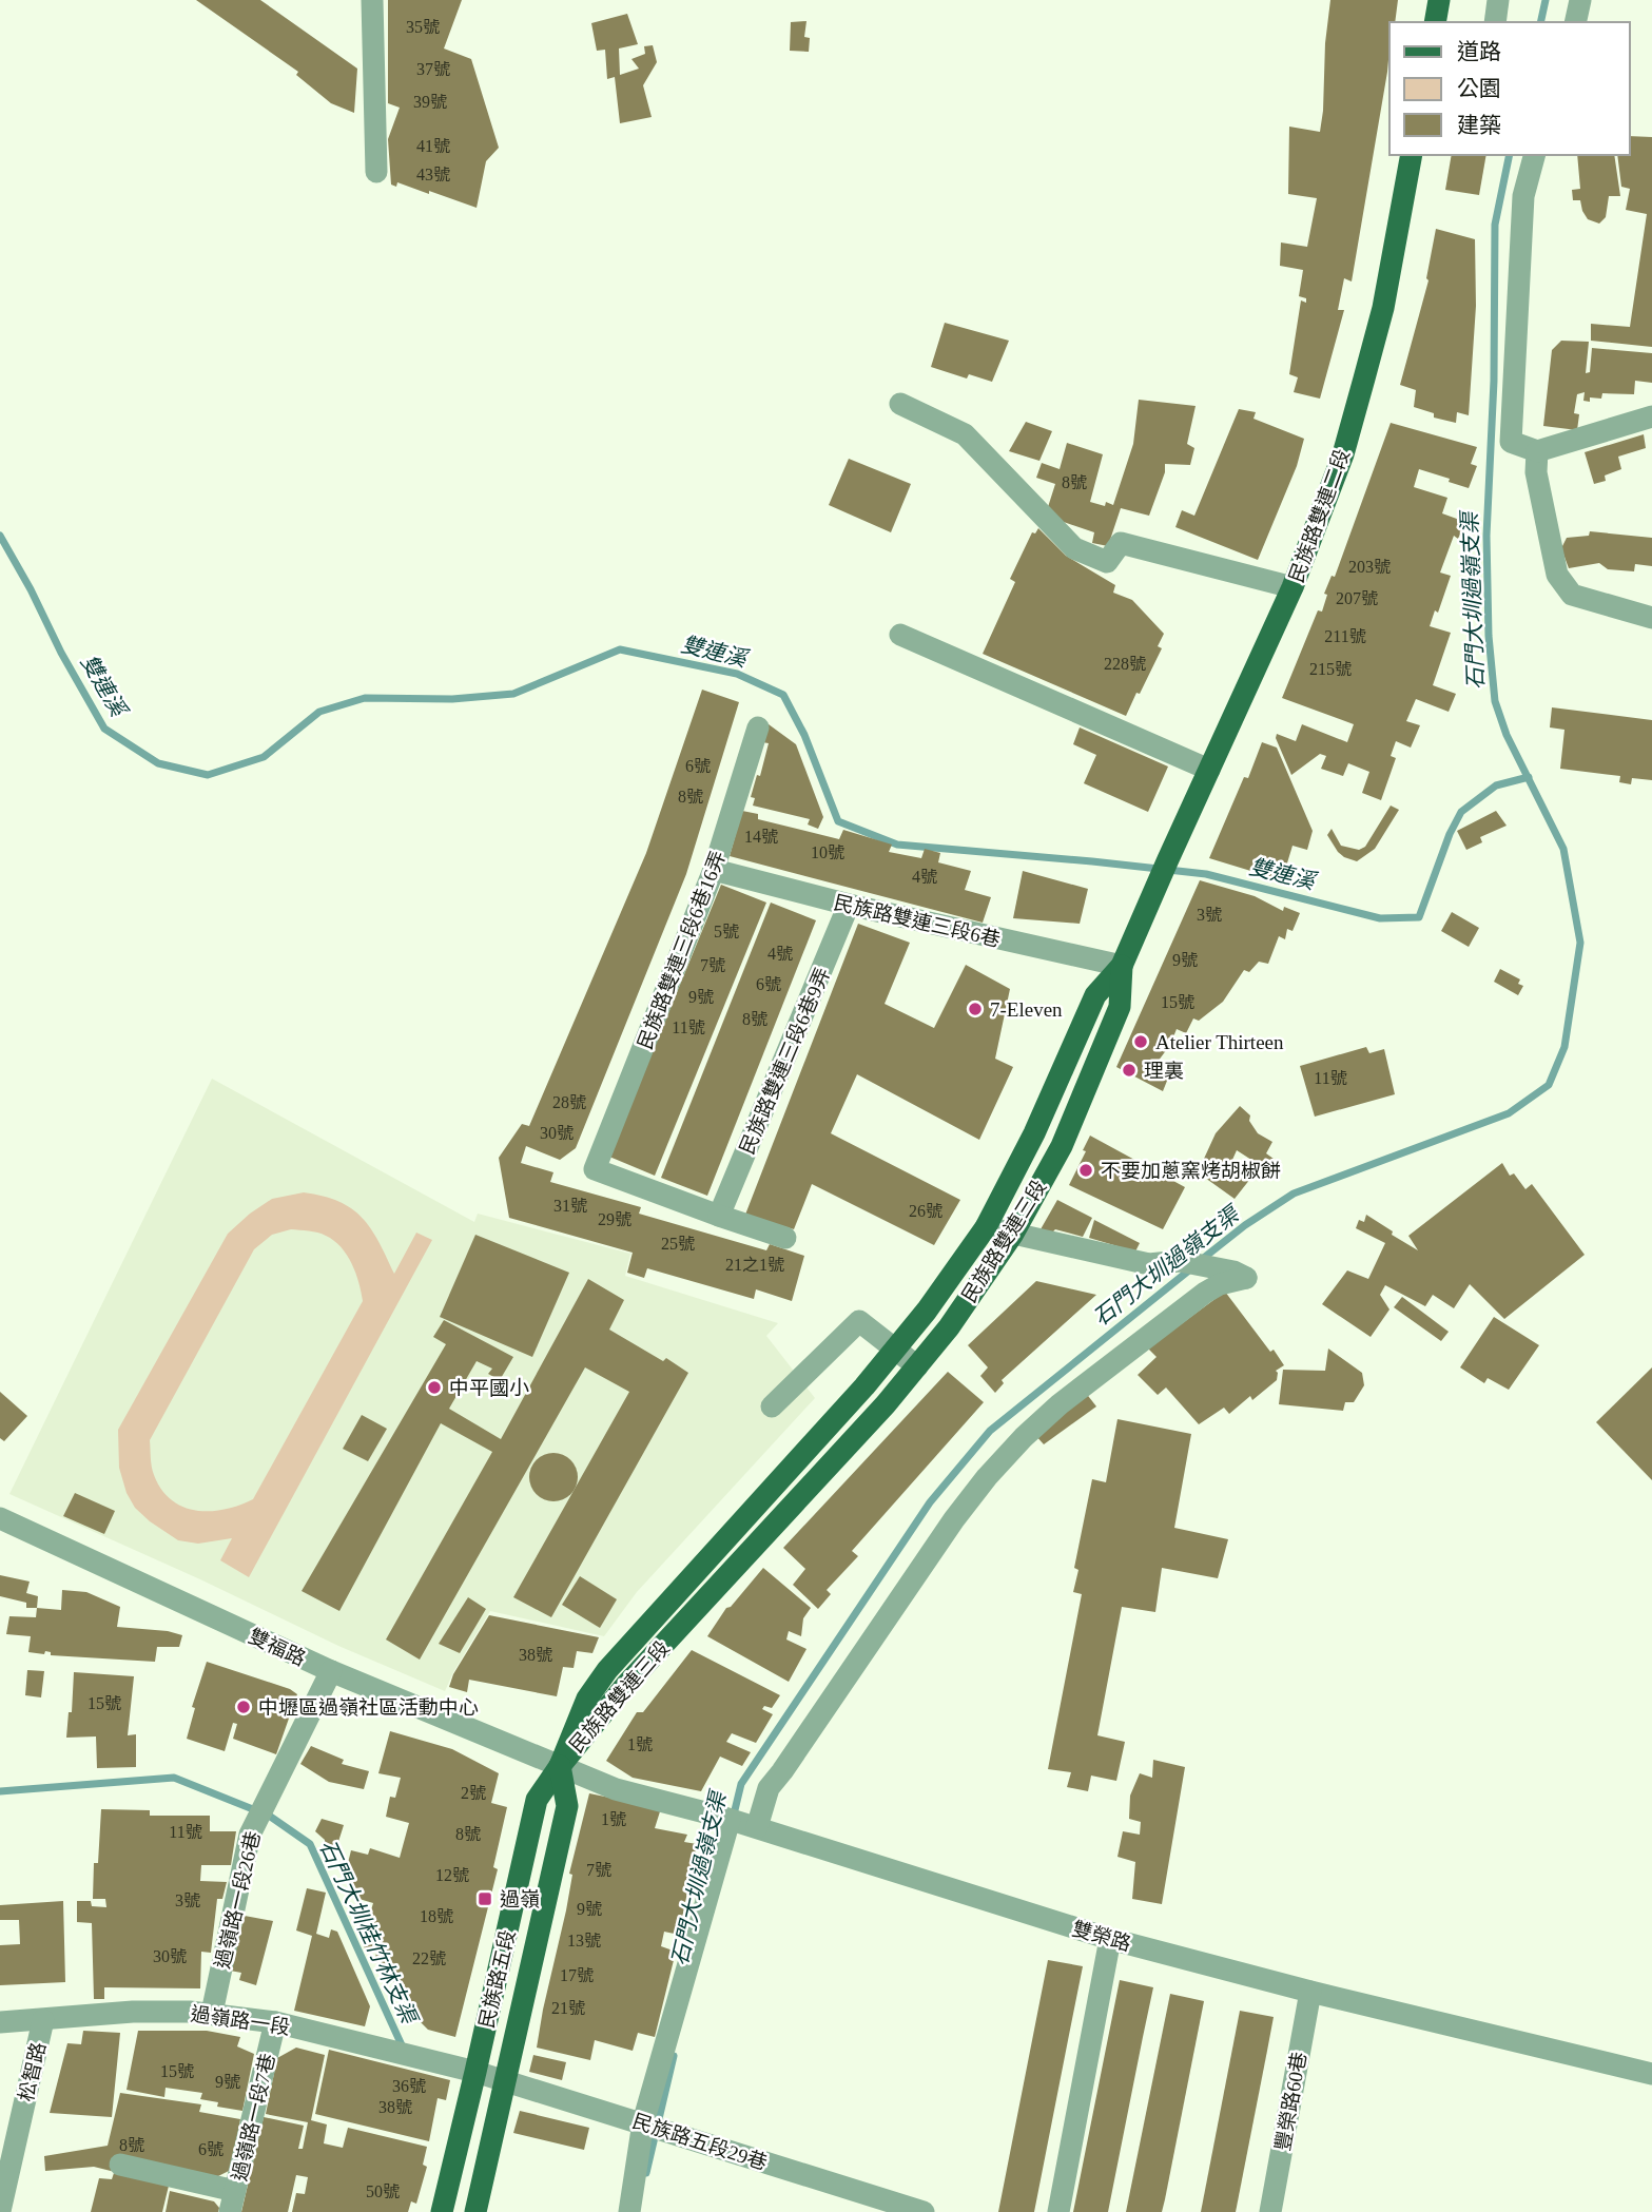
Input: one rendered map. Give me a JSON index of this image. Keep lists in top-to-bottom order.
{
  "streets": {
    "main road": ["民族路雙連二段", "民族路雙連三段", "民族路五段"],
    "street": [
      "民族路雙連三段6巷",
      "民族路雙連三段6巷16弄",
      "民族路雙連三段6巷9弄",
      "雙福路",
      "過嶺路一段26巷",
      "雙榮路",
      "過嶺路一段",
      "松智路",
      "豐榮路60巷",
      "過嶺路一段7巷",
      "民族路五段29巷"
    ]
  },
  "crossings": [
    ["民族路雙連二段", "民族路雙連三段"],
    ["民族路雙連三段6巷", "民族路雙連三段6巷16弄"],
    ["民族路雙連三段6巷", "民族路雙連三段6巷9弄"],
    ["民族路雙連三段6巷", "民族路雙連三段"],
    ["民族路雙連三段6巷16弄", "民族路雙連三段6巷9弄"],
    ["民族路雙連三段", "雙福路"],
    ["民族路雙連三段", "雙榮路"],
    ["民族路雙連三段", "民族路五段"],
    ["雙福路", "過嶺路一段26巷"],
    ["雙福路", "雙榮路"],
    ["雙福路", "民族路五段"],
    ["過嶺路一段26巷", "過嶺路一段"],
    ["雙榮路", "民族路五段"],
    ["雙榮路", "豐榮路60巷"],
    ["民族路五段", "過嶺路一段"],
    ["民族路五段", "民族路五段29巷"],
    ["過嶺路一段", "松智路"],
    ["過嶺路一段", "過嶺路一段7巷"],
    ["過嶺路一段", "民族路五段29巷"]
  ],
  "water": ["石門大圳過嶺支渠", "雙連溪", "石門大圳桂竹林支渠"],
  "places": {
    "other": [
      "7-Eleven",
      "Atelier Thirteen",
      "理裏",
      "不要加蔥窯烤胡椒餅",
      "中平國小",
      "中壢區過嶺社區活動中心"
    ],
    "transit": ["過嶺"]
  },
  "house_numbers": [
    "35號",
    "37號",
    "39號",
    "41號",
    "43號",
    "8號",
    "203號",
    "207號",
    "211號",
    "228號",
    "215號",
    "6號",
    "8號",
    "14號",
    "10號",
    "4號",
    "3號",
    "5號",
    "4號",
    "9號",
    "7號",
    "6號",
    "9號",
    "15號",
    "8號",
    "11號",
    "11號",
    "28號",
    "30號",
    "31號",
    "26號",
    "29號",
    "25號",
    "21之1號",
    "38號",
    "15號",
    "1號",
    "2號",
    "1號",
    "11號",
    "8號",
    "7號",
    "12號",
    "3號",
    "9號",
    "18號",
    "13號",
    "30號",
    "22號",
    "17號",
    "21號",
    "15號",
    "9號",
    "36號",
    "38號",
    "8號",
    "6號",
    "50號"
  ],
  "legend": ["道路", "公園", "建築"]
}
